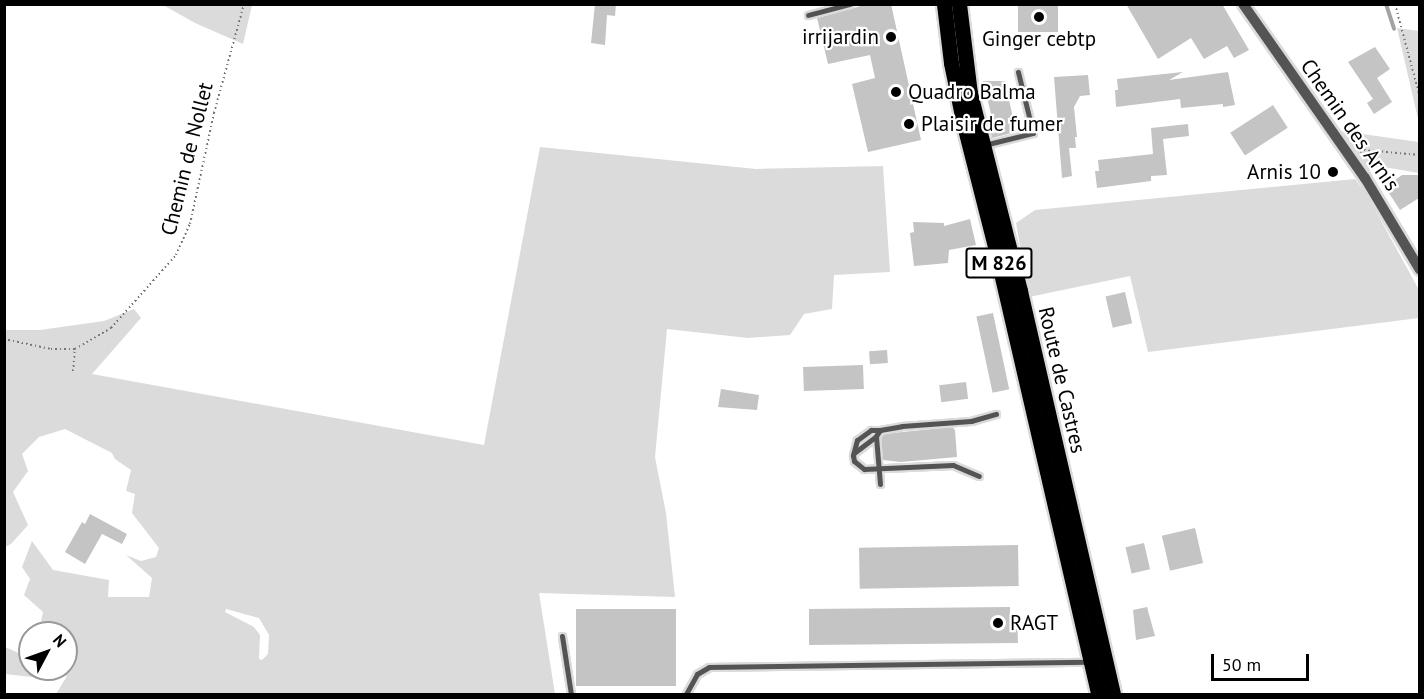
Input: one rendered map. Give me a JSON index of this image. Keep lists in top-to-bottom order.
{
  "streets": {
    "main road": ["M 826", "Route de Castres"],
    "street": ["Chemin des Arnis"],
    "path": ["Chemin de Nollet"]
  },
  "places": [
    "Ginger cebtp",
    "irrijardin",
    "Quadro Balma",
    "Plaisir de fumer",
    "Arnis 10",
    "RAGT"
  ],
  "scale_bar": "50 m",
  "north": "top right"
}
